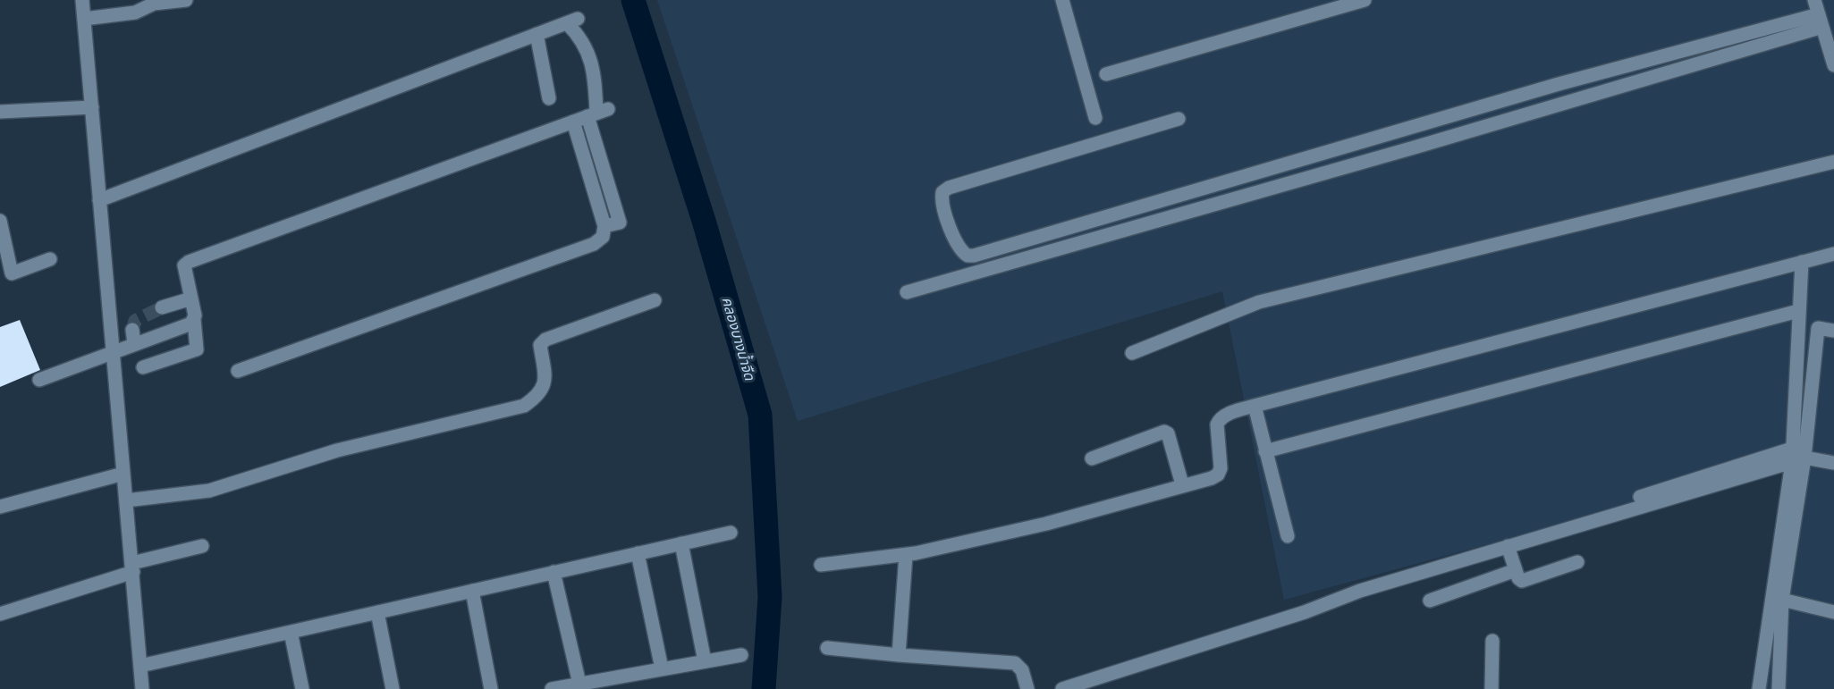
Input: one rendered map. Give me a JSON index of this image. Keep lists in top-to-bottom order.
{
  "water": ["คลองบางน้ำจืด"]
}
